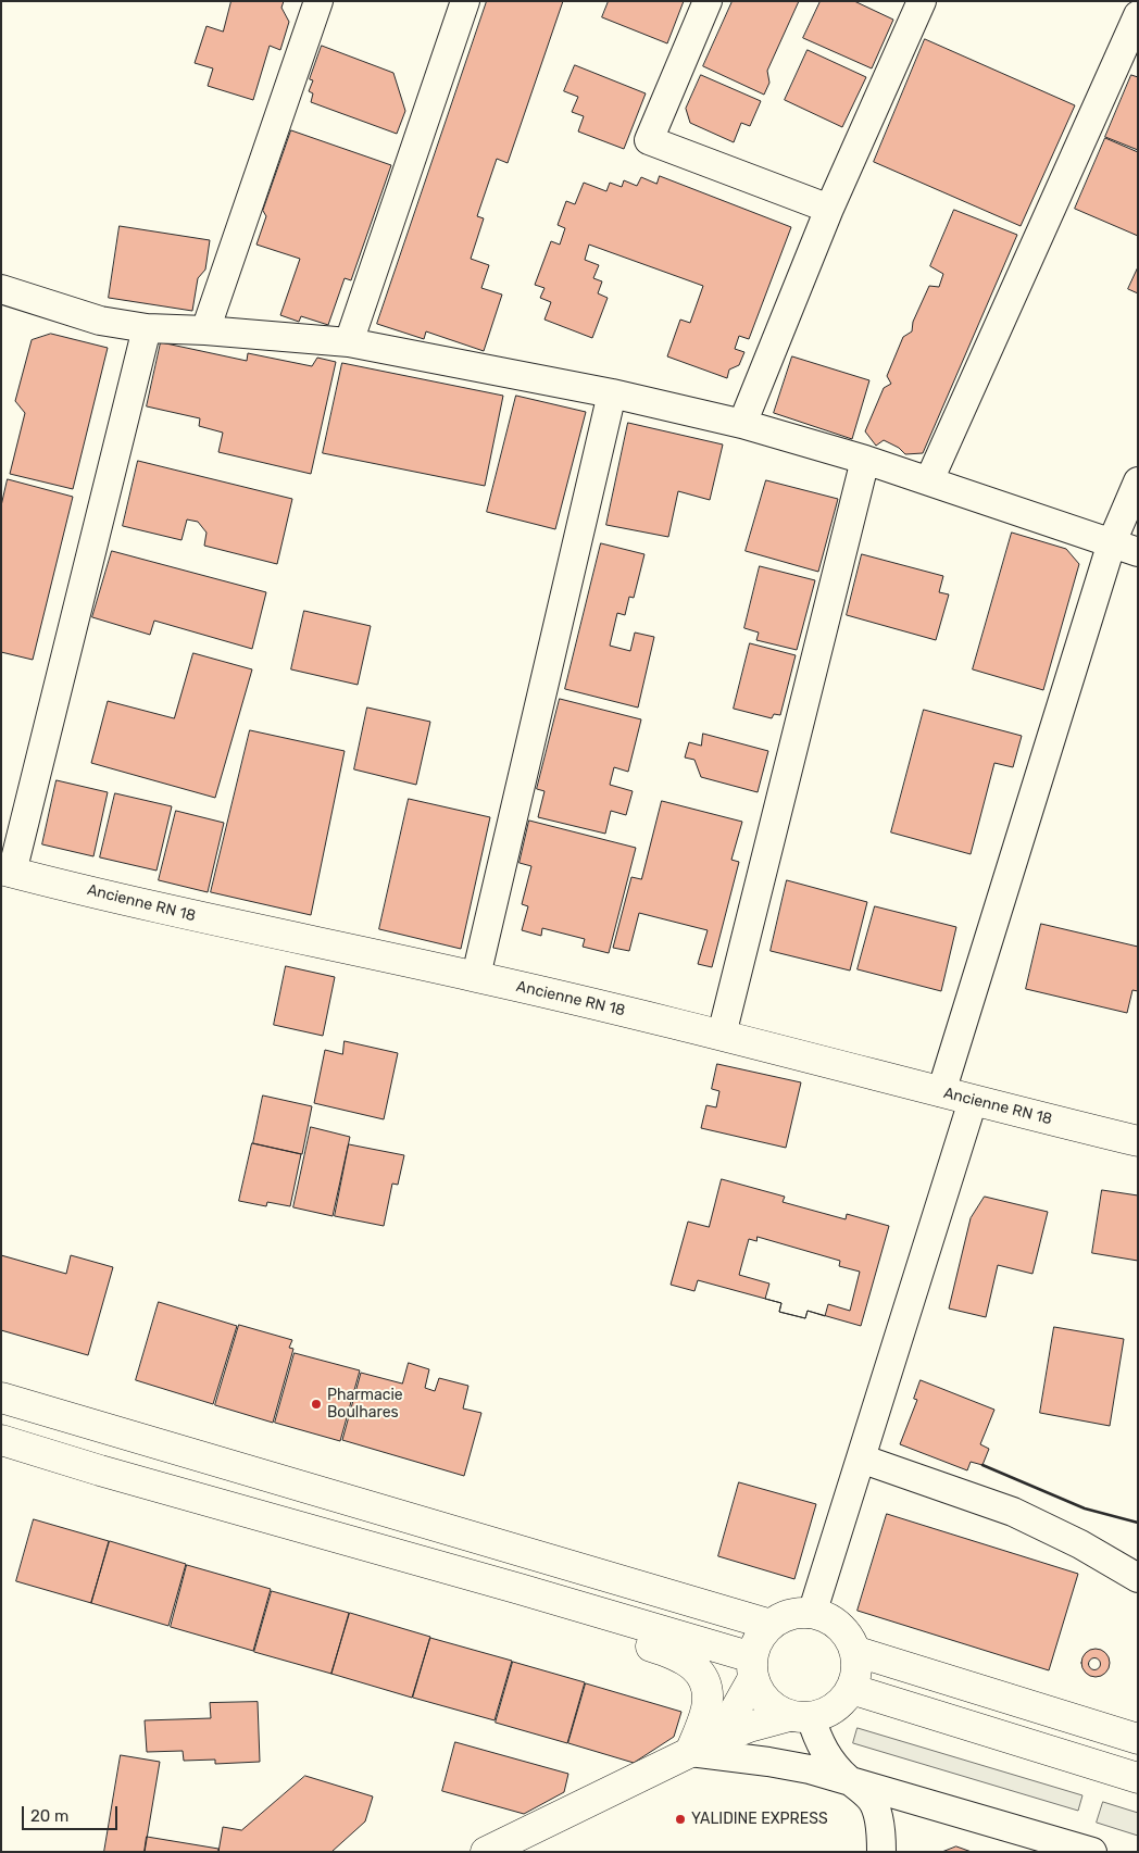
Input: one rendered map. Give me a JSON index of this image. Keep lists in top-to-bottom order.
{
  "streets": {
    "main road": ["Ancienne RN 18"]
  },
  "places": ["Pharmacie Boulhares", "YALIDINE EXPRESS"],
  "scale_bar": "20 m"
}
